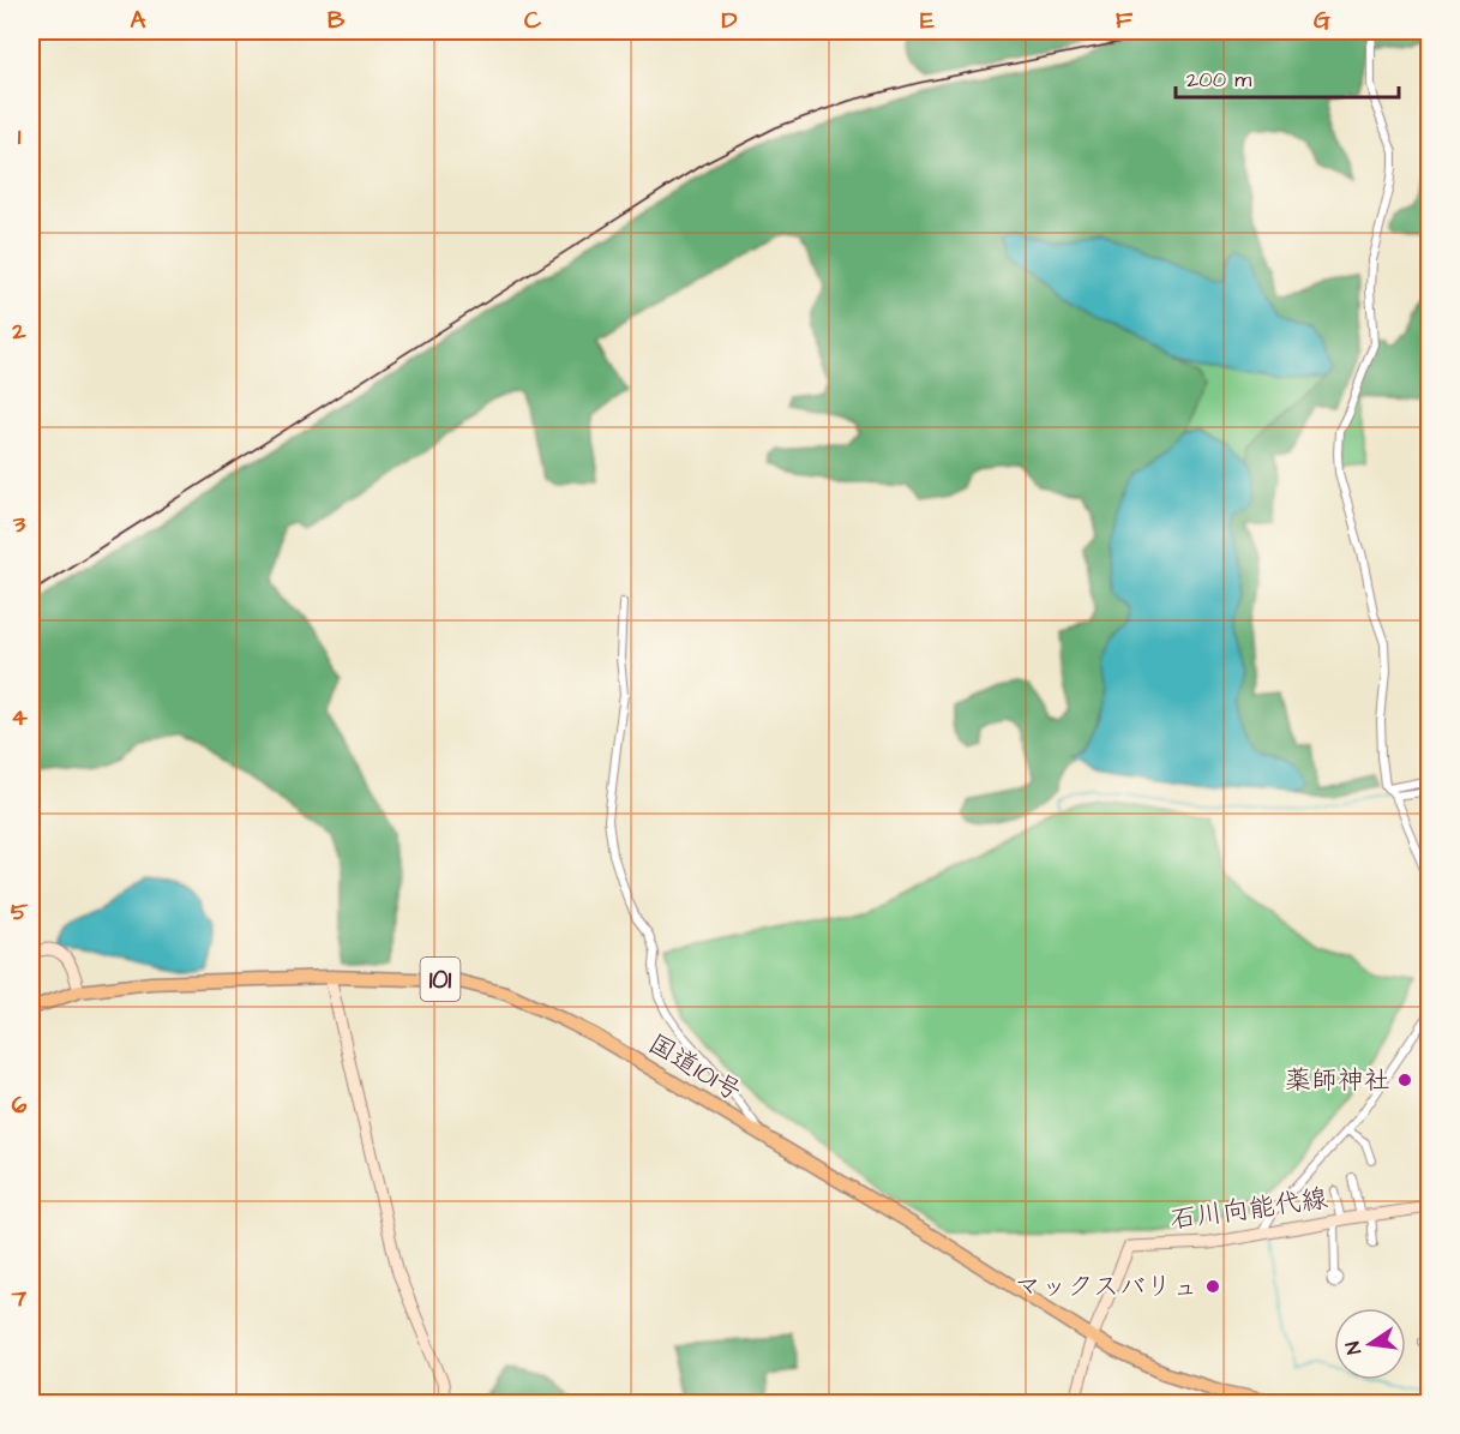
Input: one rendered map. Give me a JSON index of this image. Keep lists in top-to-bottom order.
{
  "streets": {
    "highway": ["101", "国道101号"],
    "street": ["石川向能代線"]
  },
  "crossings": [
    ["国道101号", "石川向能代線"]
  ],
  "places": ["薬師神社", "マックスバリュ"],
  "scale_bar": "200 m",
  "north": "left",
  "grid": {
    "columns": [
      "A",
      "B",
      "C",
      "D",
      "E",
      "F",
      "G"
    ],
    "rows": [
      "1",
      "2",
      "3",
      "4",
      "5",
      "6",
      "7"
    ]
  }
}
